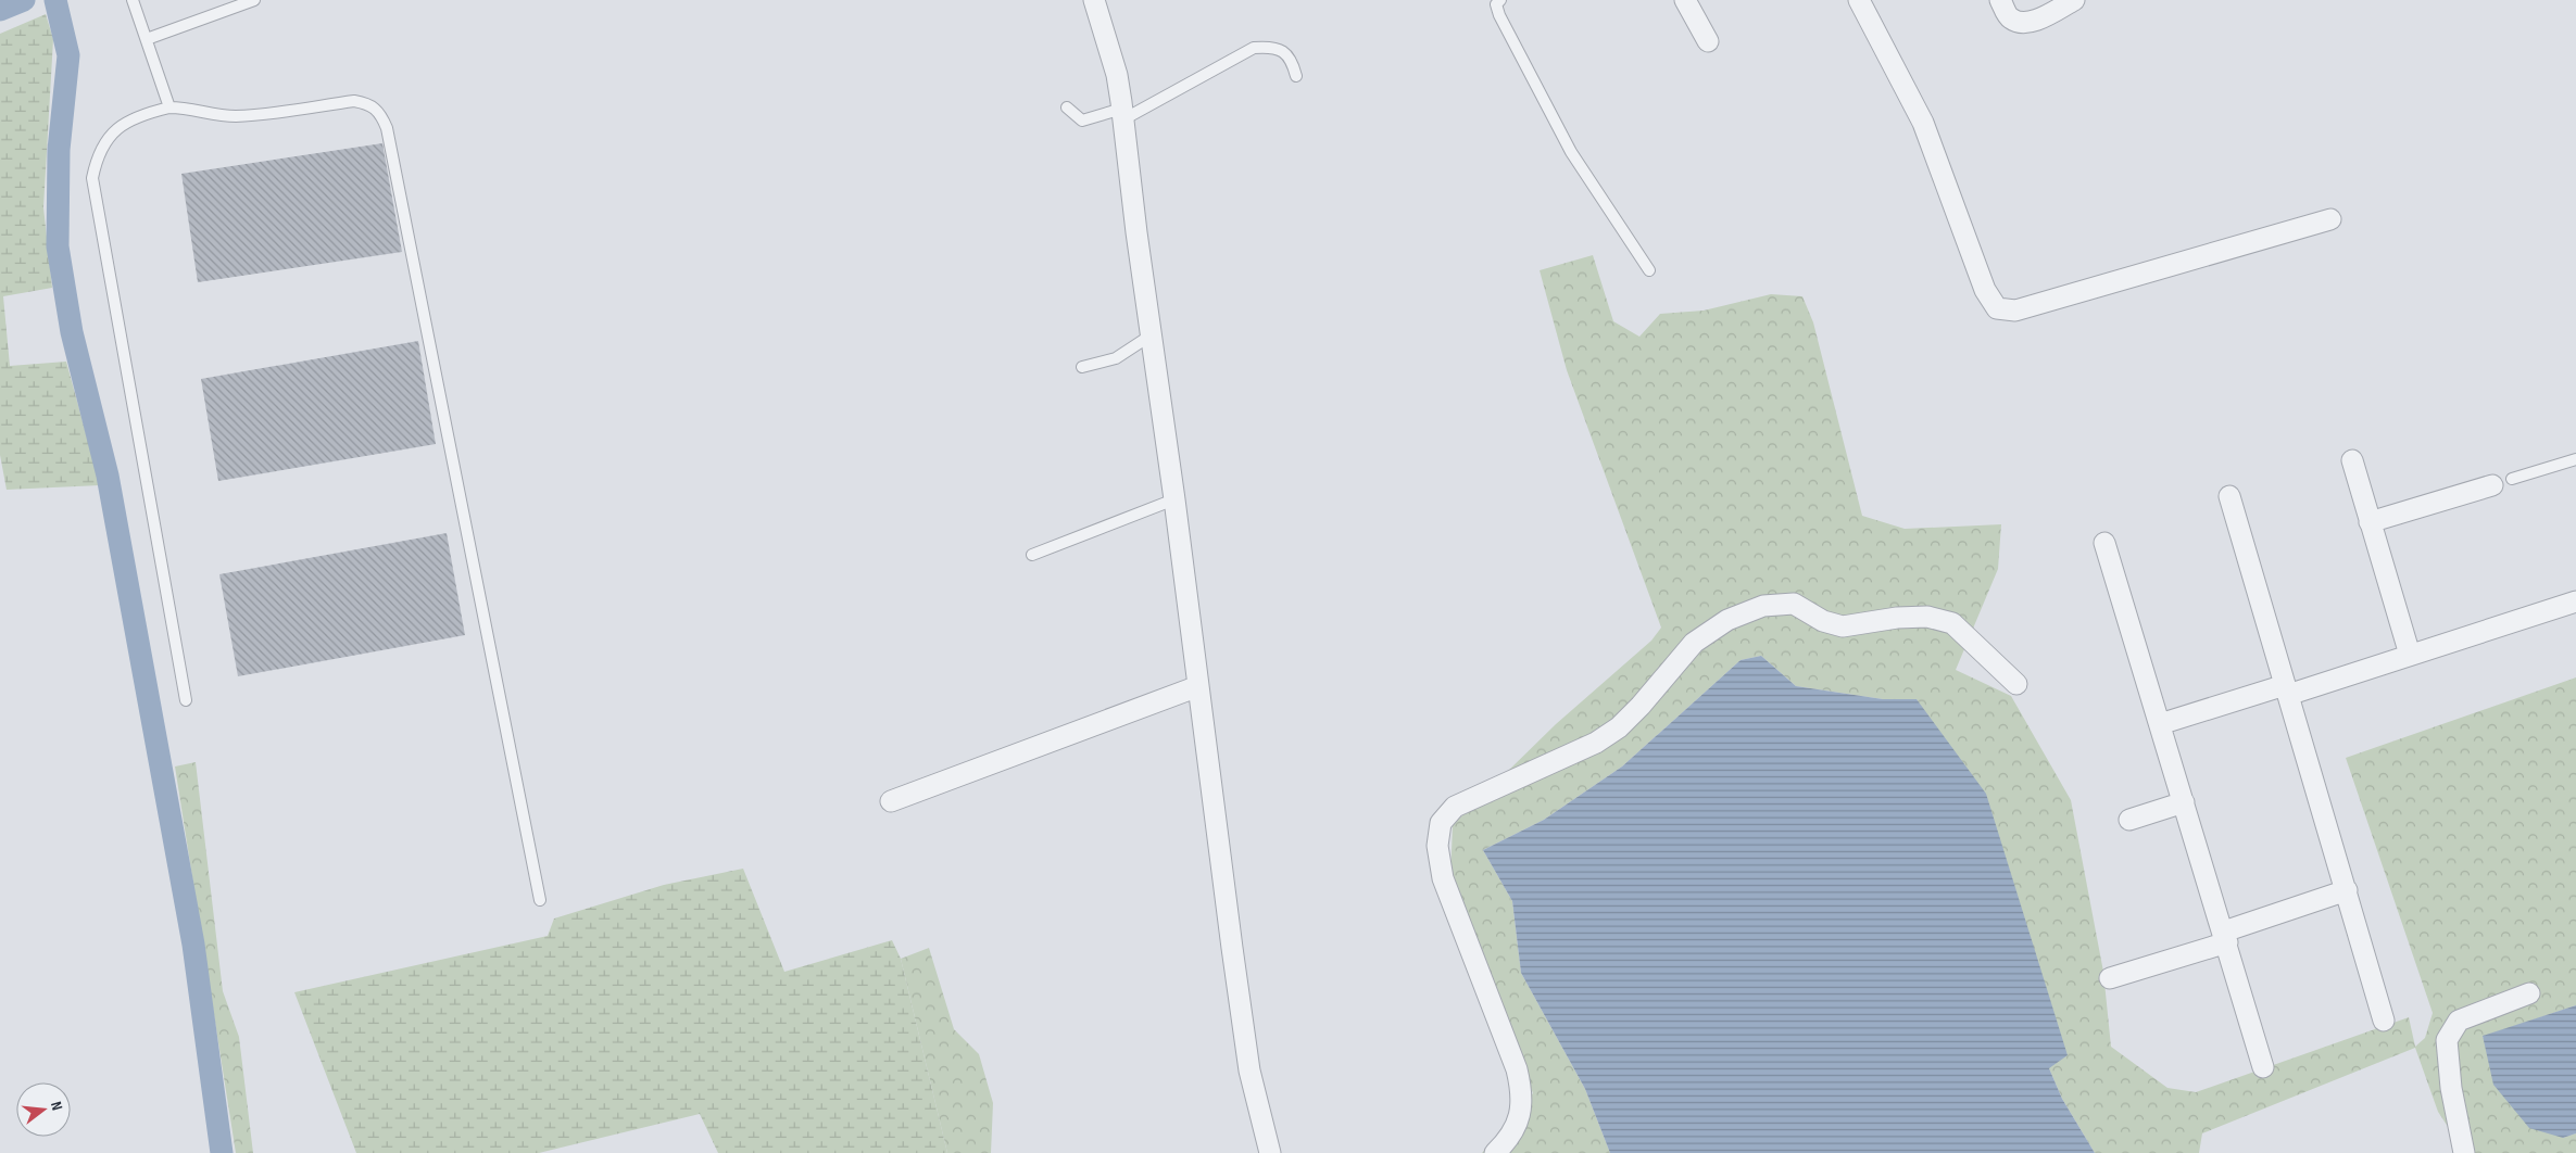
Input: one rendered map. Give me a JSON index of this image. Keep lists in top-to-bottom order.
{
  "north": "right"
}
